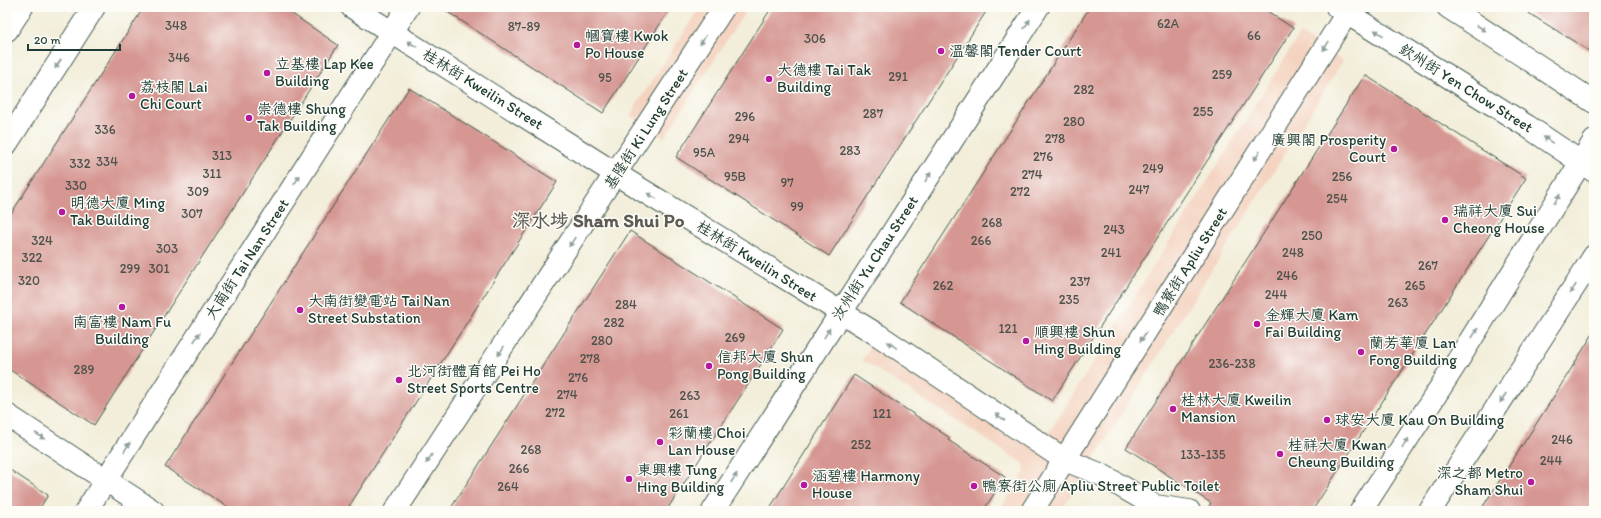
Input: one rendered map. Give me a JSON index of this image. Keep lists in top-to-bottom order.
{
  "streets": {
    "street": [
      "欽州街 Yen Chow Street",
      "桂林街 Kweilin Street",
      "基隆街 Ki Lung Street",
      "汝州街 Yu Chau Street",
      "大南街 Tai Nan Street",
      "鴨寮街 Apliu Street"
    ]
  },
  "crossings": [
    ["欽州街 Yen Chow Street", "鴨寮街 Apliu Street"],
    ["桂林街 Kweilin Street", "基隆街 Ki Lung Street"],
    ["桂林街 Kweilin Street", "汝州街 Yu Chau Street"],
    ["桂林街 Kweilin Street", "大南街 Tai Nan Street"],
    ["桂林街 Kweilin Street", "鴨寮街 Apliu Street"]
  ],
  "one_way": [
    "桂林街 Kweilin Street",
    "基隆街 Ki Lung Street",
    "汝州街 Yu Chau Street",
    "大南街 Tai Nan Street",
    "鴨寮街 Apliu Street"
  ],
  "districts": ["深水埗 Sham Shui Po"],
  "places": [
    "幗寶樓 Kwok Po House",
    "溫馨閣 Tender Court",
    "立基樓 Lap Kee Building",
    "大德樓 Tai Tak Building",
    "荔枝閣 Lai Chi Court",
    "崇德樓 Shung Tak Building",
    "廣興閣 Prosperity Court",
    "明德大廈 Ming Tak Building",
    "瑞祥大廈 Sui Cheong House",
    "南富樓 Nam Fu Building",
    "大南街變電站 Tai Nan Street Substation",
    "金輝大廈 Kam Fai Building",
    "順興樓 Shun Hing Building",
    "蘭芳華廈 Lan Fong Building",
    "信邦大廈 Shun Pong Building",
    "北河街體育館 Pei Ho Street Sports Centre",
    "桂林大廈 Kweilin Mansion",
    "球安大廈 Kau On Building",
    "彩蘭樓 Choi Lan House",
    "桂祥大廈 Kwan Cheung Building",
    "東興樓 Tung Hing Building",
    "深之都 Metro Sham Shui",
    "涵碧樓 Harmony House",
    "鴨寮街公廁 Apliu Street Public Toilet"
  ],
  "house_numbers": [
    "62A",
    "348",
    "87-89",
    "66",
    "306",
    "346",
    "259",
    "291",
    "95",
    "282",
    "255",
    "287",
    "296",
    "280",
    "336",
    "294",
    "278",
    "283",
    "95A",
    "313",
    "276",
    "334",
    "332",
    "249",
    "311",
    "274",
    "95B",
    "256",
    "97",
    "330",
    "247",
    "309",
    "272",
    "254",
    "99",
    "307",
    "268",
    "243",
    "250",
    "324",
    "266",
    "303",
    "241",
    "248",
    "322",
    "267",
    "299",
    "301",
    "246",
    "320",
    "237",
    "262",
    "265",
    "244",
    "235",
    "263",
    "284",
    "282",
    "121",
    "269",
    "280",
    "278",
    "236-238",
    "289",
    "276",
    "274",
    "263",
    "272",
    "261",
    "121",
    "246",
    "252",
    "268",
    "133-135",
    "244",
    "266",
    "264"
  ],
  "scale_bar": "20 m"
}
